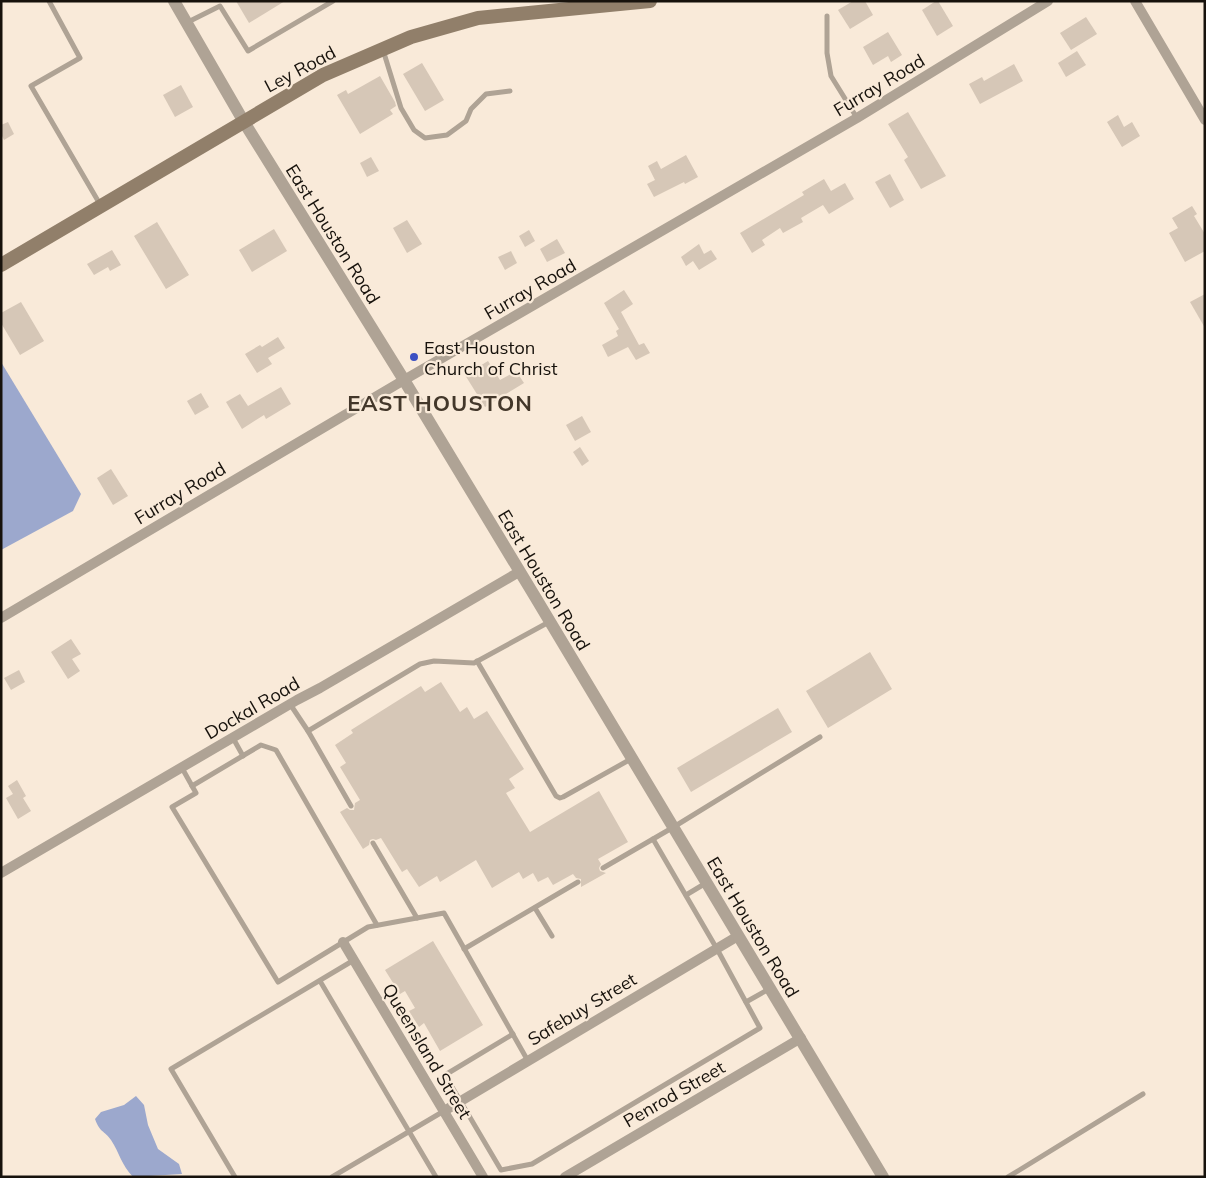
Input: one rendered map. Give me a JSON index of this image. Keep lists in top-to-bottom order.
{
  "streets": {
    "main road": ["Ley Road"],
    "street": [
      "Furray Road",
      "East Houston Road",
      "Dockal Road",
      "Safebuy Street",
      "Queensland Street",
      "Penrod Street"
    ]
  },
  "crossings": [
    ["Ley Road", "East Houston Road"],
    ["Furray Road", "East Houston Road"],
    ["East Houston Road", "Dockal Road"],
    ["East Houston Road", "Safebuy Street"],
    ["East Houston Road", "Penrod Street"],
    ["Safebuy Street", "Queensland Street"]
  ],
  "districts": ["EAST HOUSTON"],
  "places": ["East Houston Church of Christ"]
}
